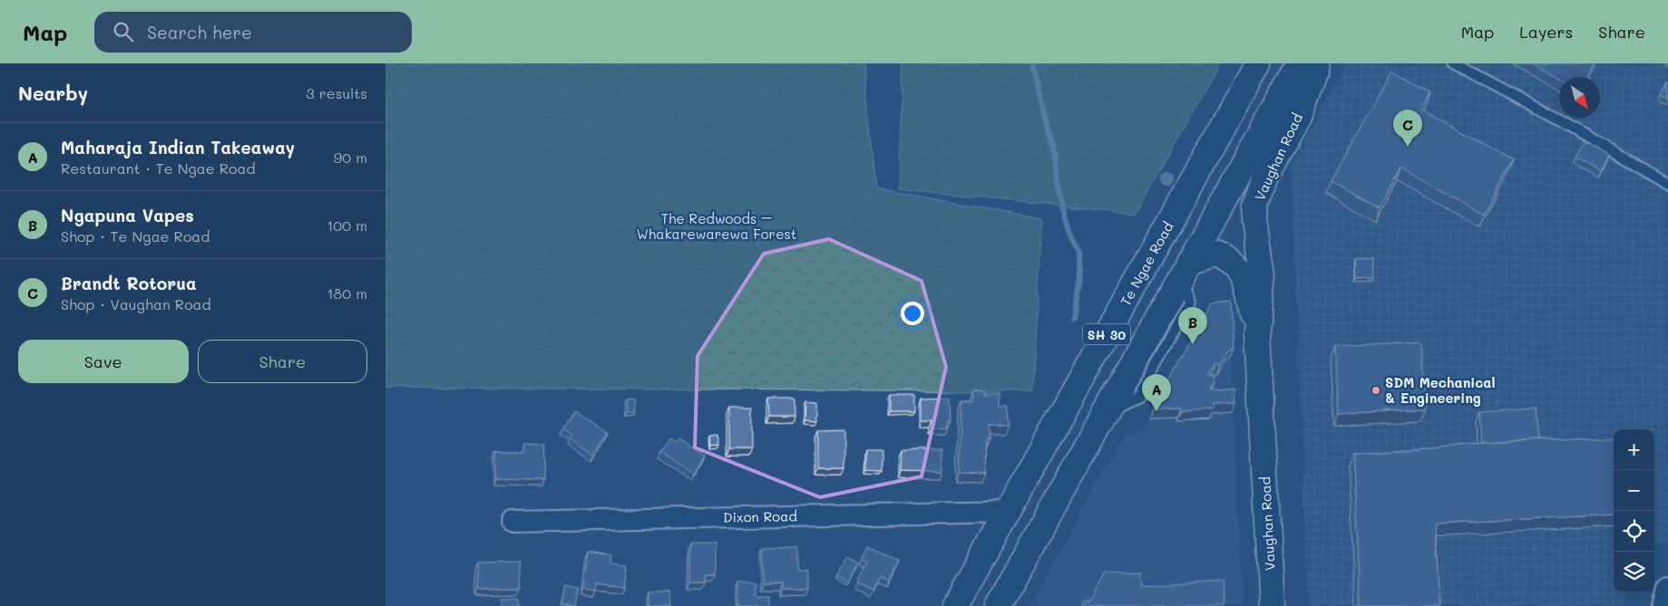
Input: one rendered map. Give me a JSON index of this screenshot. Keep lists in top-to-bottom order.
{
  "streets": {
    "main road": ["Vaughan Road", "Te Ngae Road", "SH 30"],
    "street": ["Dixon Road"]
  },
  "crossings": [
    ["Vaughan Road", "SH 30"],
    ["Te Ngae Road", "Dixon Road"]
  ],
  "parks": ["The Redwoods – Whakarewarewa Forest"],
  "places": ["SDM Mechanical & Engineering"],
  "north": "bottom right",
  "page": {
    "header": "Map",
    "search": "Search here",
    "nav": ["Map", "Layers", "Share"],
    "heading": ["Nearby", "3 results"],
    "pins": ["C", "B", "A"],
    "list": [
      {
        "mark": "A",
        "name": "Maharaja Indian Takeaway",
        "note": "Restaurant · Te Ngae Road",
        "value": "90 m"
      },
      {
        "mark": "B",
        "name": "Ngapuna Vapes",
        "note": "Shop · Te Ngae Road",
        "value": "100 m"
      },
      {
        "mark": "C",
        "name": "Brandt Rotorua",
        "note": "Shop · Vaughan Road",
        "value": "180 m"
      }
    ],
    "buttons": ["Save", "Share"],
    "map_buttons": ["+", "−"]
  }
}
